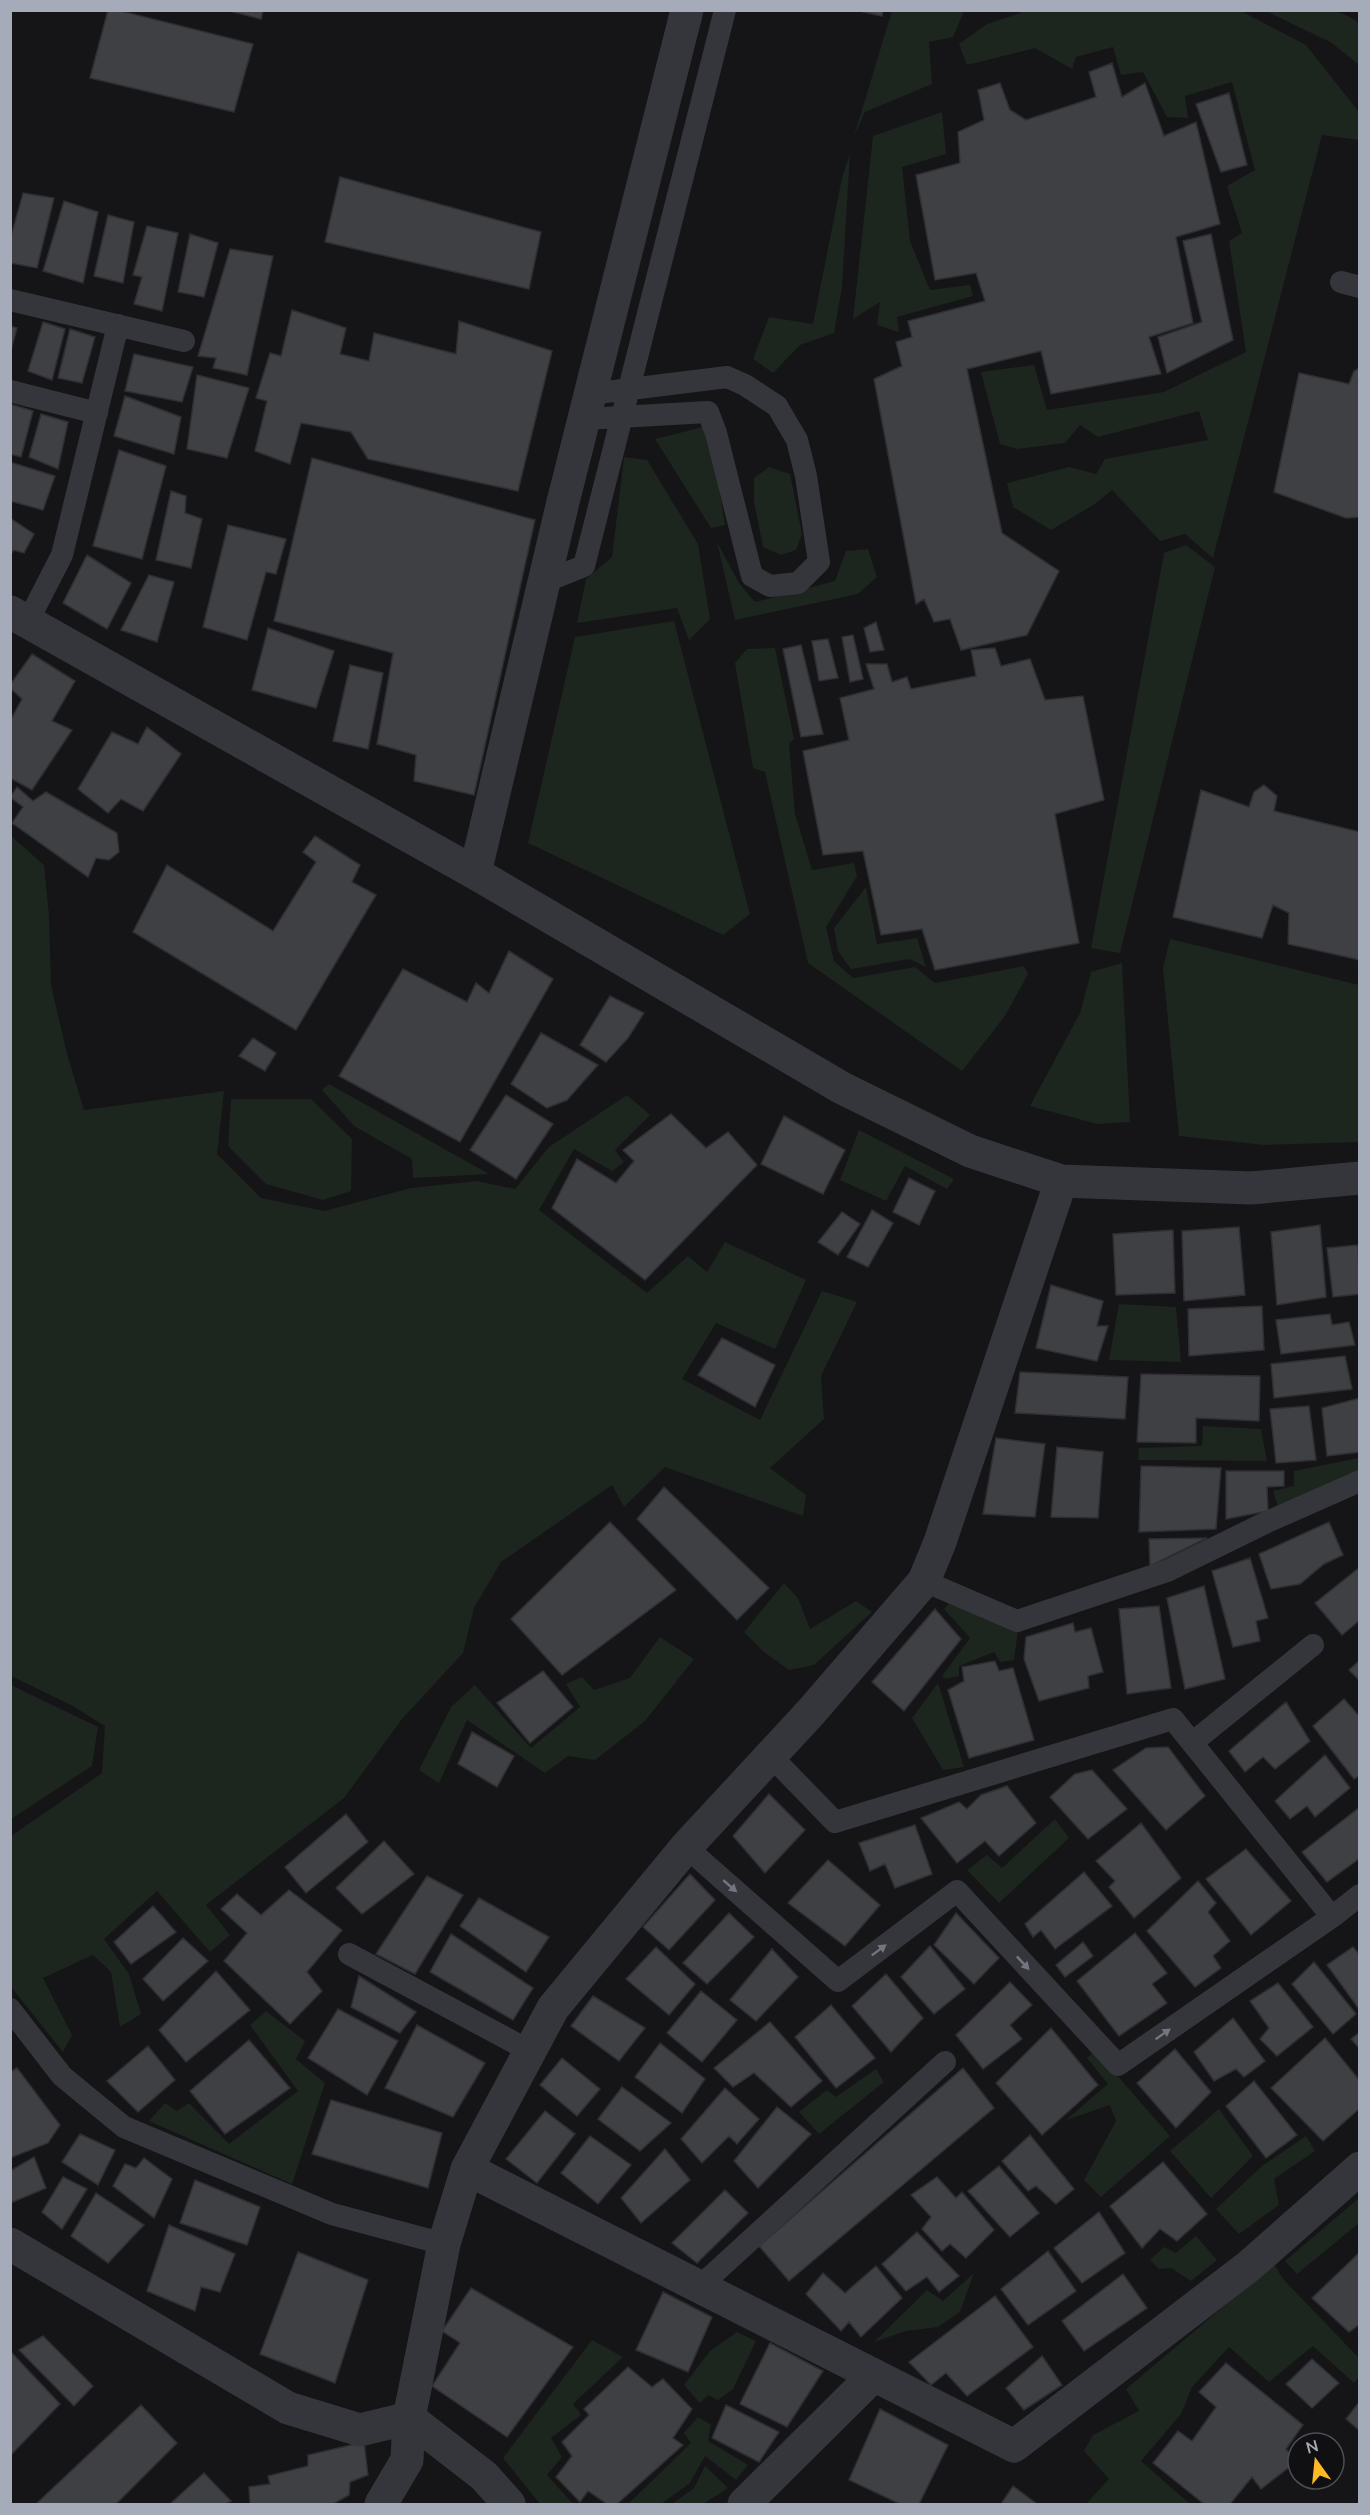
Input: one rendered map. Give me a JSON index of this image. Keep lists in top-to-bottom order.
{
  "north": "top"
}
